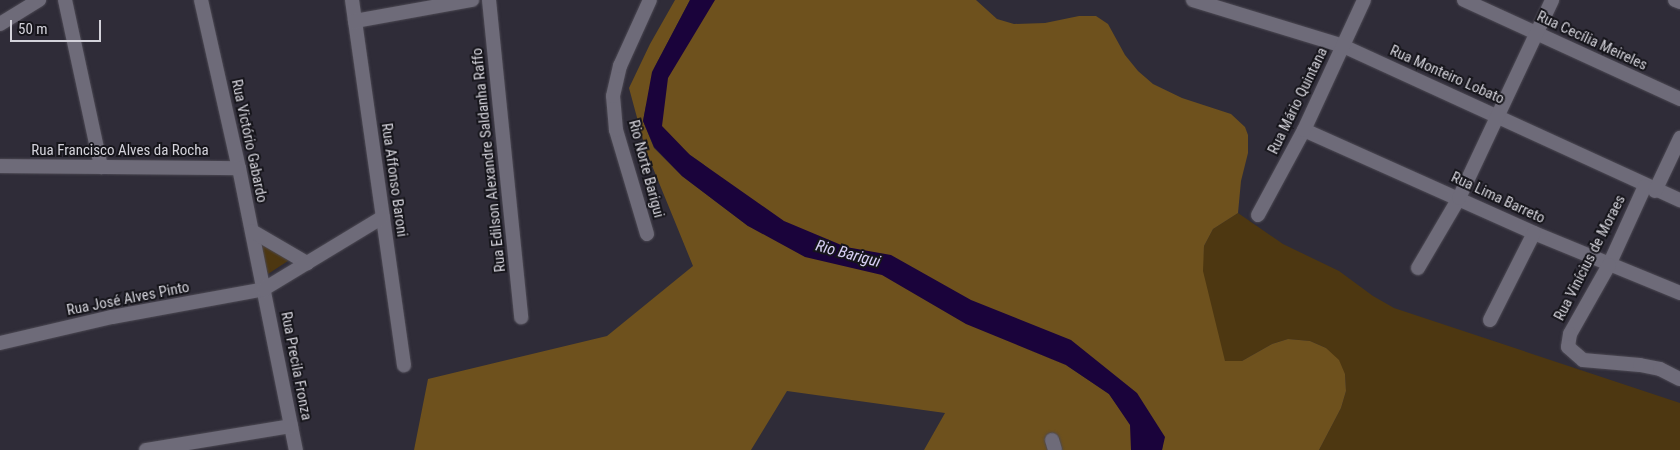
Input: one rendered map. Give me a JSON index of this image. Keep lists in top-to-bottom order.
{
  "streets": {
    "street": [
      "Rua Cecília Meireles",
      "Rua Monteiro Lobato",
      "Rua Mário Quintana",
      "Rua Victório Gabardo",
      "Rua Francisco Alves da Rocha",
      "Rua Edilson Alexandre Saldanha Raffo",
      "Rio Norte Barigui",
      "Rua Affonso Baroni",
      "Rua Lima Barreto",
      "Rua Vinícius de Moraes",
      "Rua José Alves Pinto",
      "Rua Precila Fronza"
    ]
  },
  "crossings": [
    ["Rua Monteiro Lobato", "Rua Mário Quintana"],
    ["Rua Monteiro Lobato", "Rua Vinícius de Moraes"],
    ["Rua Mário Quintana", "Rua Lima Barreto"],
    ["Rua Victório Gabardo", "Rua Francisco Alves da Rocha"],
    ["Rua Victório Gabardo", "Rua José Alves Pinto"],
    ["Rua Victório Gabardo", "Rua Precila Fronza"],
    ["Rua Lima Barreto", "Rua Vinícius de Moraes"],
    ["Rua José Alves Pinto", "Rua Precila Fronza"]
  ],
  "water": ["Rio Barigui"],
  "scale_bar": "50 m"
}
